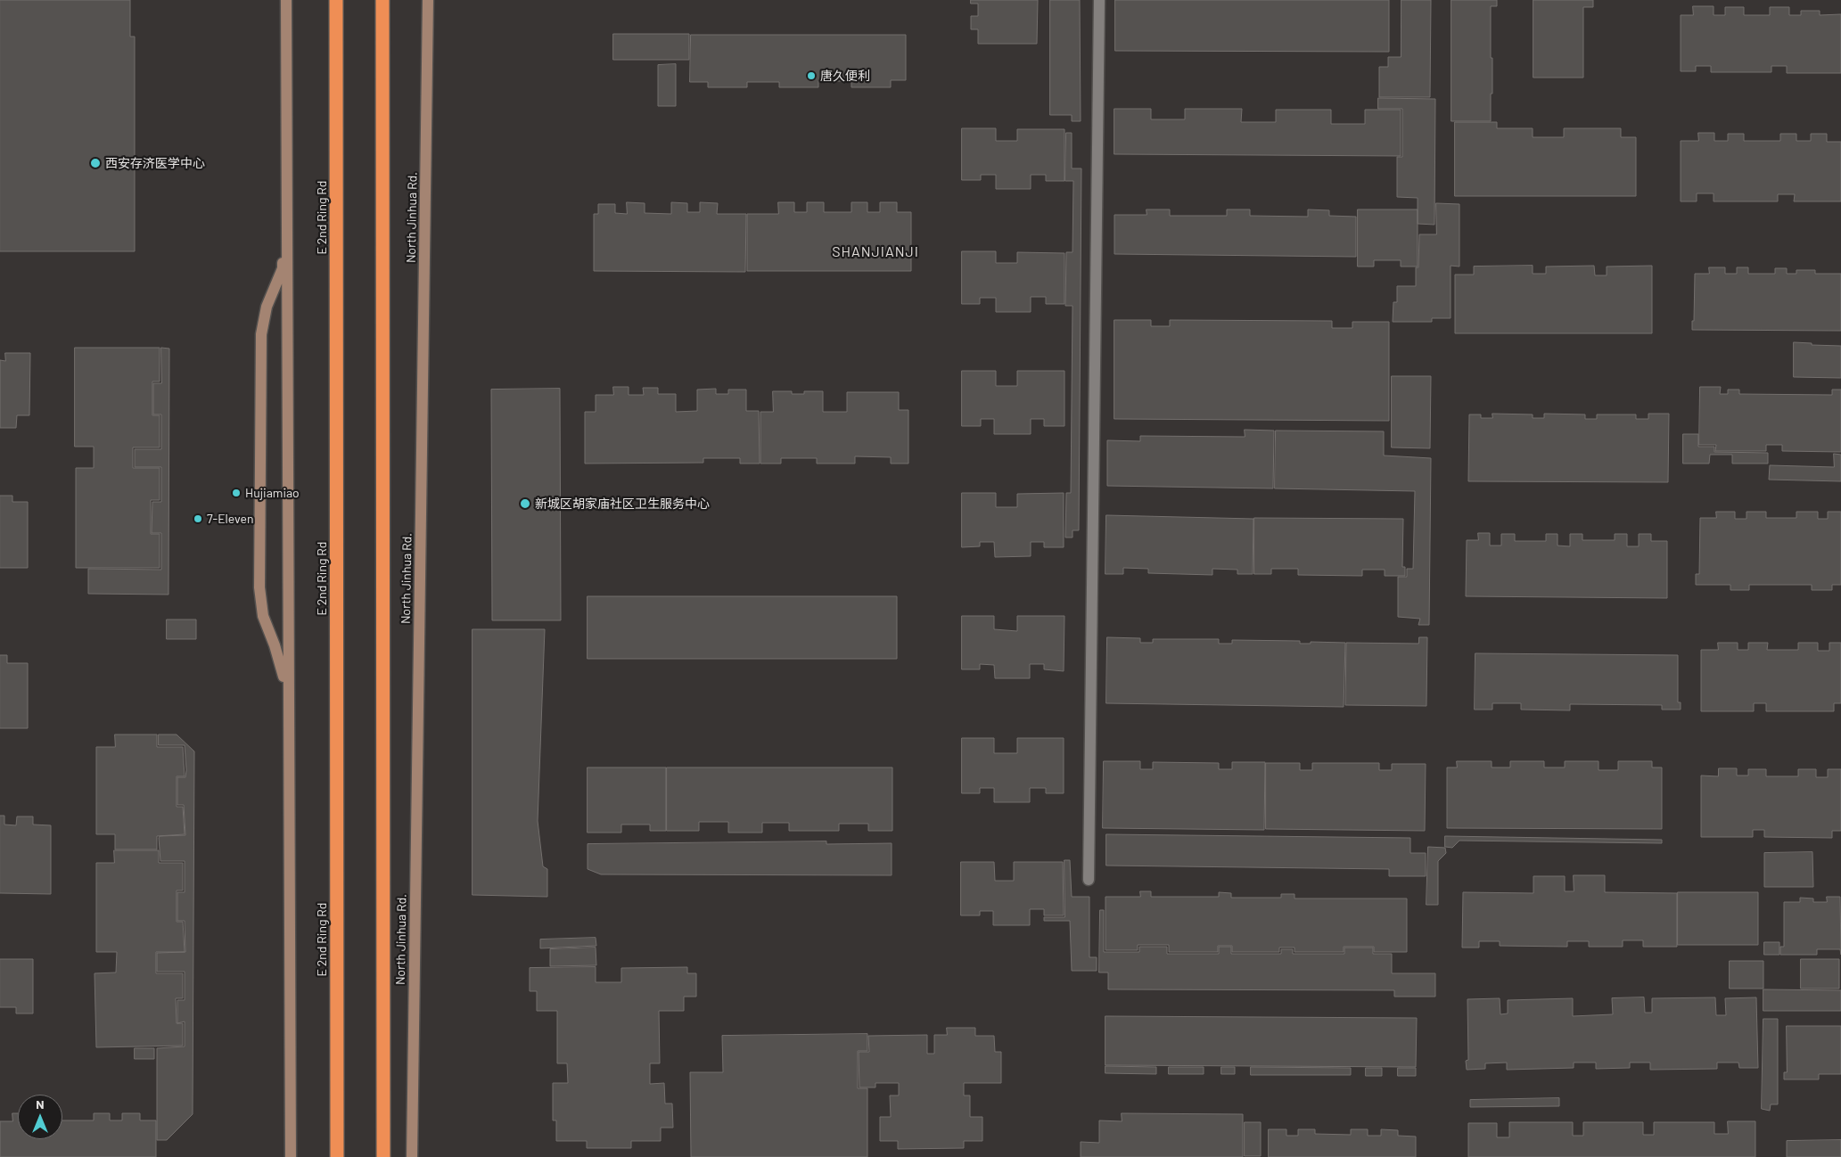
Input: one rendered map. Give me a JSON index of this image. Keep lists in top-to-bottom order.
{
  "streets": {
    "highway": ["E 2nd Ring Rd"],
    "main road": ["North Jinhua Rd."]
  },
  "districts": ["SHANJIANJI"],
  "places": [
    "唐久便利",
    "西安存济医学中心",
    "Hujiamiao",
    "新城区胡家庙社区卫生服务中心",
    "7-Eleven"
  ],
  "north": "top"
}
